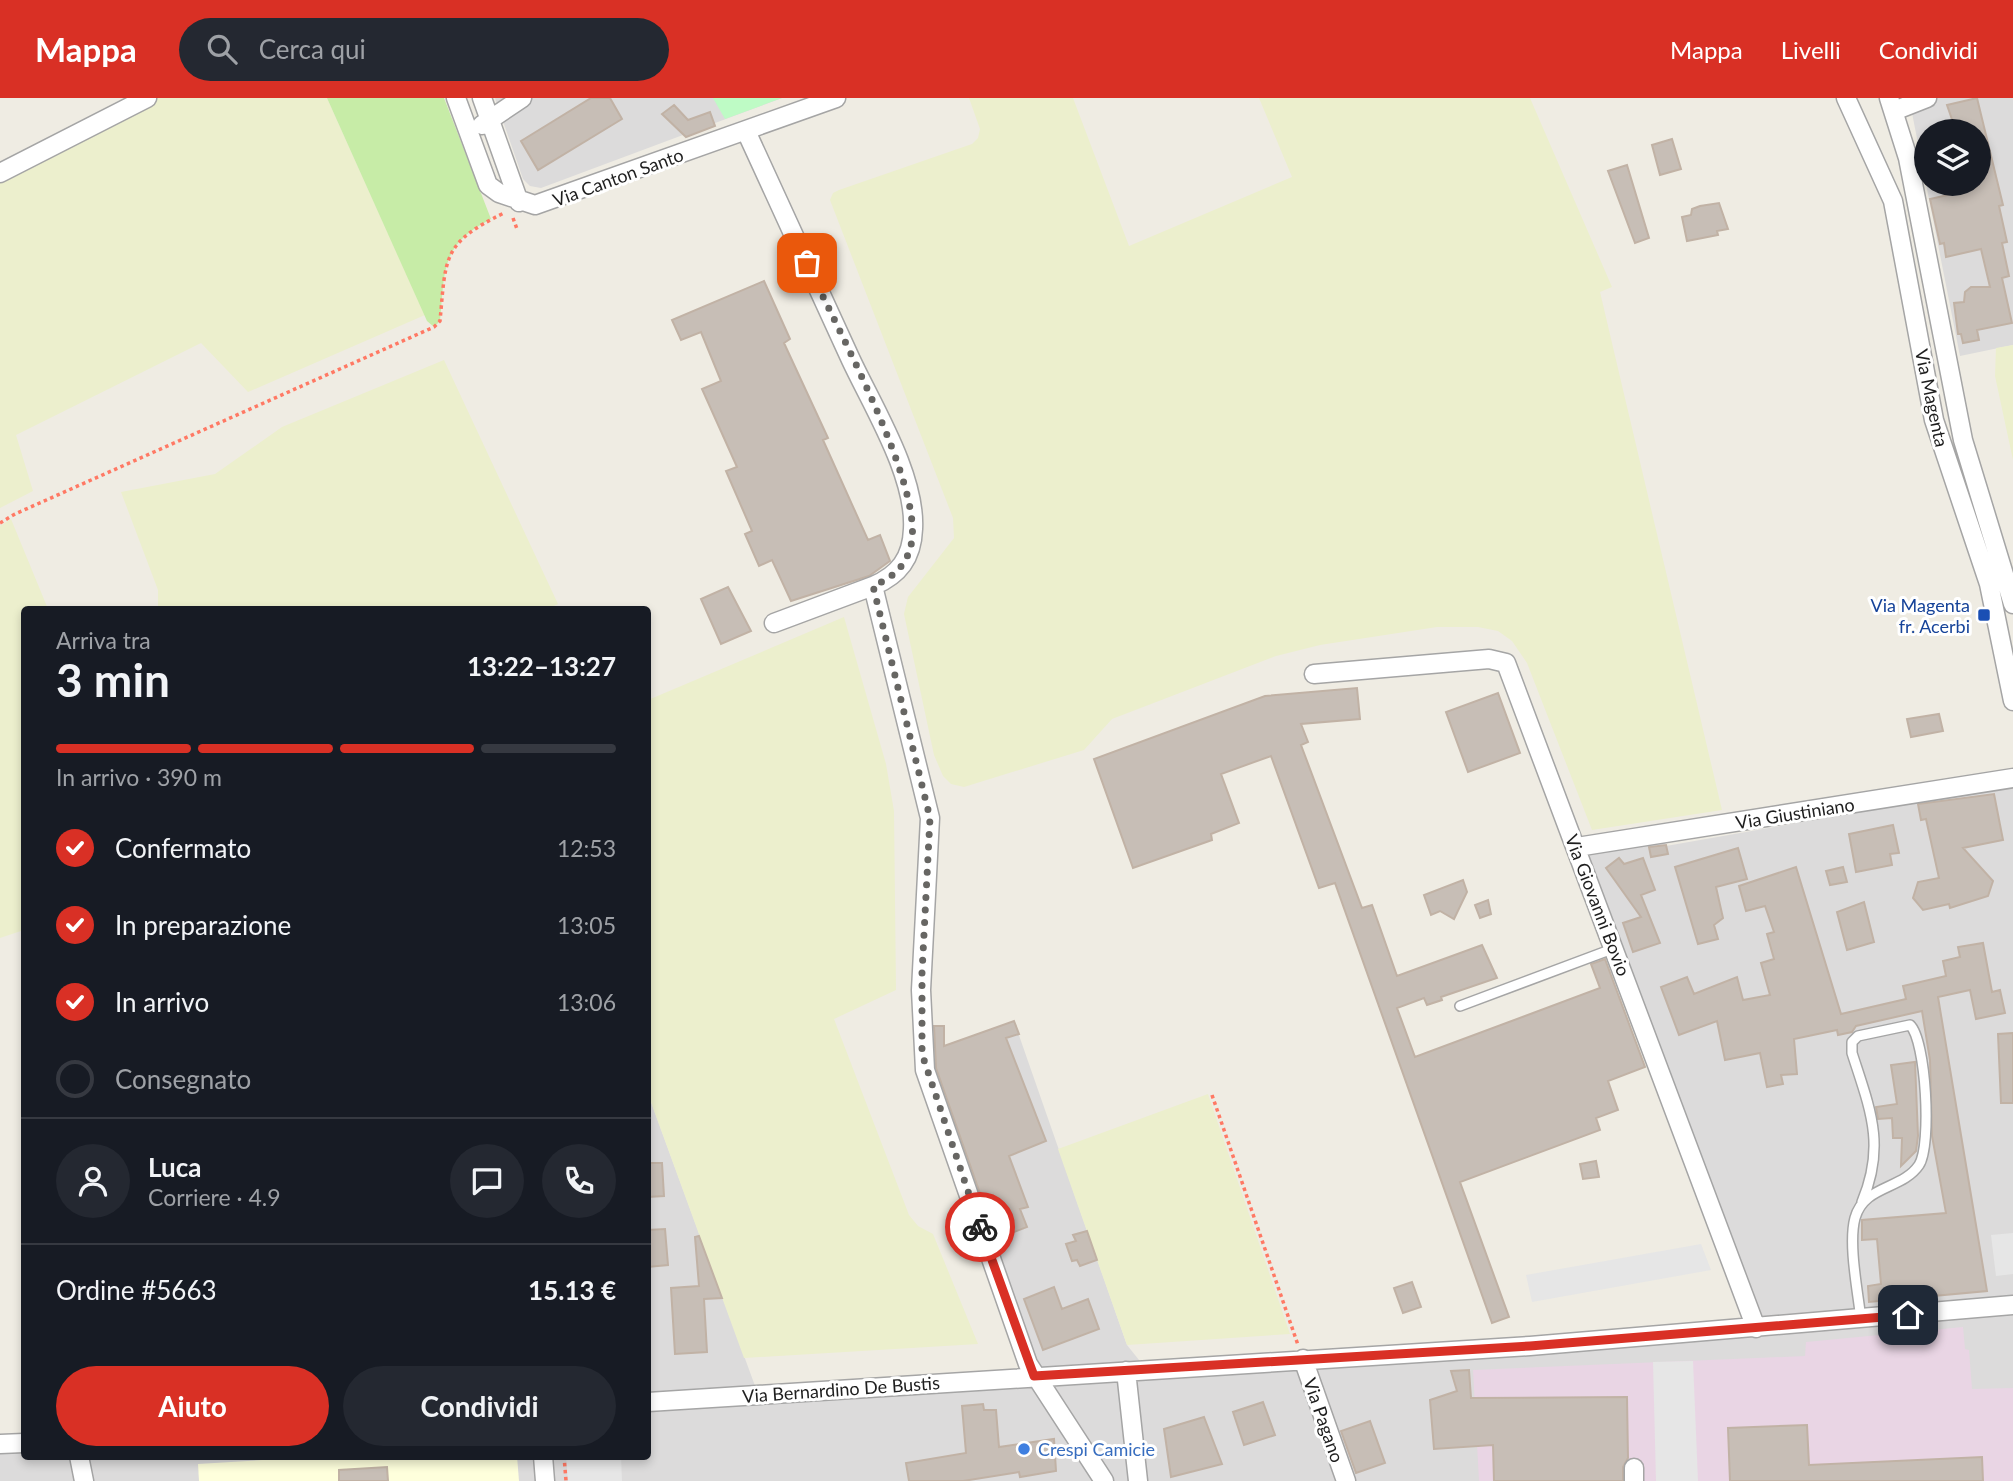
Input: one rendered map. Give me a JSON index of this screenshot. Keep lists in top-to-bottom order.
{
  "streets": {
    "street": [
      "Via Canton Santo",
      "Via Magenta",
      "Via Giustiniano",
      "Via Giovanni Bovio",
      "Via Bernardino De Bustis",
      "Via Pagano"
    ]
  },
  "crossings": [
    ["Via Giustiniano", "Via Giovanni Bovio"],
    ["Via Giovanni Bovio", "Via Bernardino De Bustis"],
    ["Via Bernardino De Bustis", "Via Pagano"]
  ],
  "places": {
    "transit": ["Via Magenta fr. Acerbi"],
    "other": ["Crespi Camicie"]
  },
  "page": {
    "header": "Mappa",
    "search": "Cerca qui",
    "nav": ["Mappa", "Livelli", "Condividi"],
    "heading": ["3 min", "Arriva tra", "13:22–13:27"],
    "panel": [
      "Luca",
      "Corriere · 4.9",
      "Ordine #5663",
      "15.13 €"
    ],
    "bar": "In arrivo · 390 m",
    "list": [
      ["Confermato", "12:53"],
      ["In preparazione", "13:05"],
      ["In arrivo", "13:06"],
      "Consegnato"
    ],
    "buttons": ["Aiuto", "Condividi"]
  }
}
